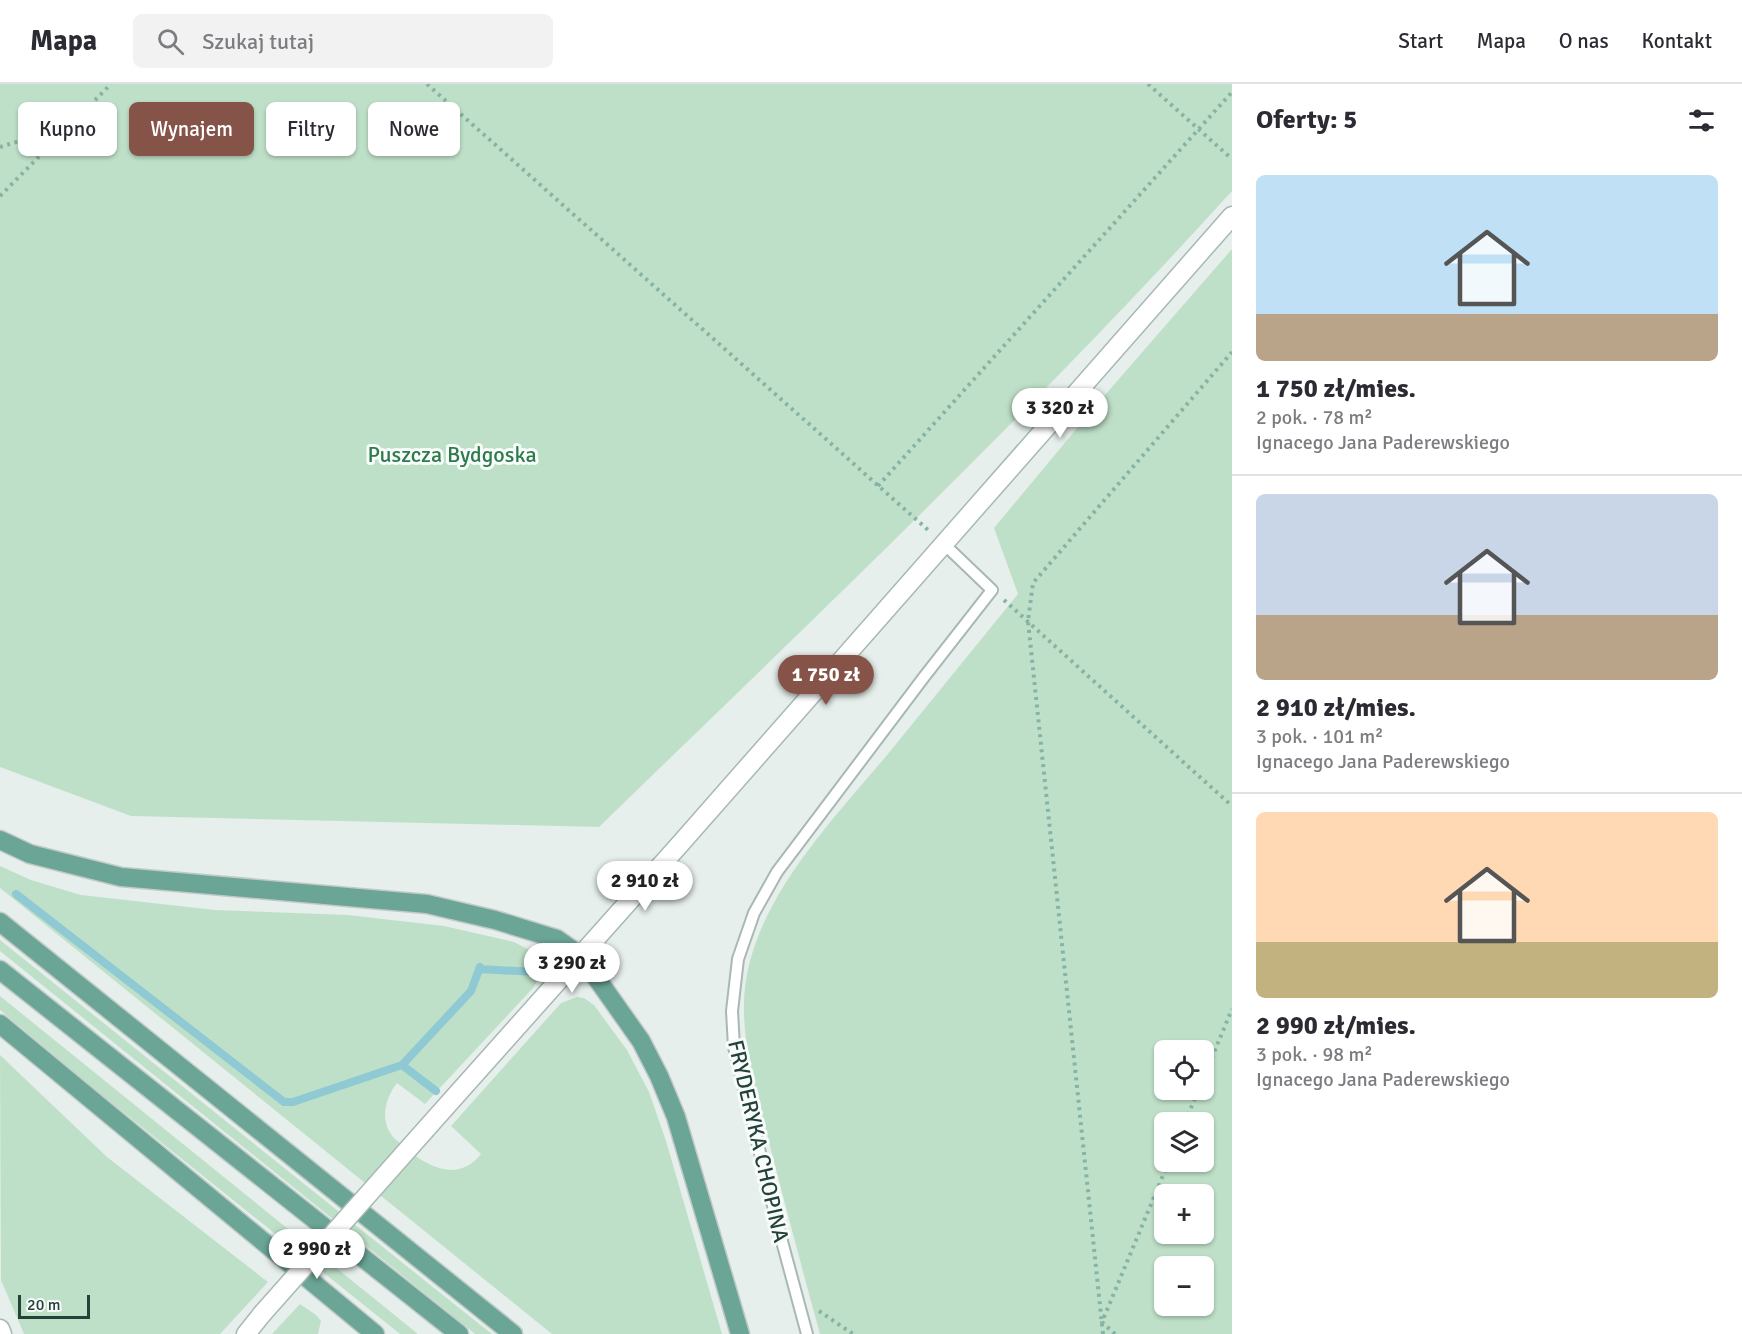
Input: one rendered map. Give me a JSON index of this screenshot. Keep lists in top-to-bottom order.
{
  "streets": {
    "lane": ["FRYDERYKA CHOPINA"]
  },
  "parks": ["Puszcza Bydgoska"],
  "scale_bar": "20 m",
  "page": {
    "header": "Mapa",
    "search": "Szukaj tutaj",
    "nav": [
      "Start",
      "Mapa",
      "O nas",
      "Kontakt"
    ],
    "heading": "Oferty: 5",
    "chip": [
      "Kupno",
      "Wynajem",
      "Filtry",
      "Nowe"
    ],
    "list": [
      {
        "name": "1 750 zł/mies.",
        "note": "2 pok. · 78 m² · Ignacego Jana Paderewskiego"
      },
      {
        "name": "2 910 zł/mies.",
        "note": "3 pok. · 101 m² · Ignacego Jana Paderewskiego"
      },
      {
        "name": "2 990 zł/mies.",
        "note": "3 pok. · 98 m² · Ignacego Jana Paderewskiego"
      }
    ],
    "price": [
      "3 320 zł",
      "1 750 zł",
      "2 910 zł",
      "3 290 zł",
      "2 990 zł"
    ],
    "map_buttons": ["+", "−"],
    "scale": "20 m"
  }
}
